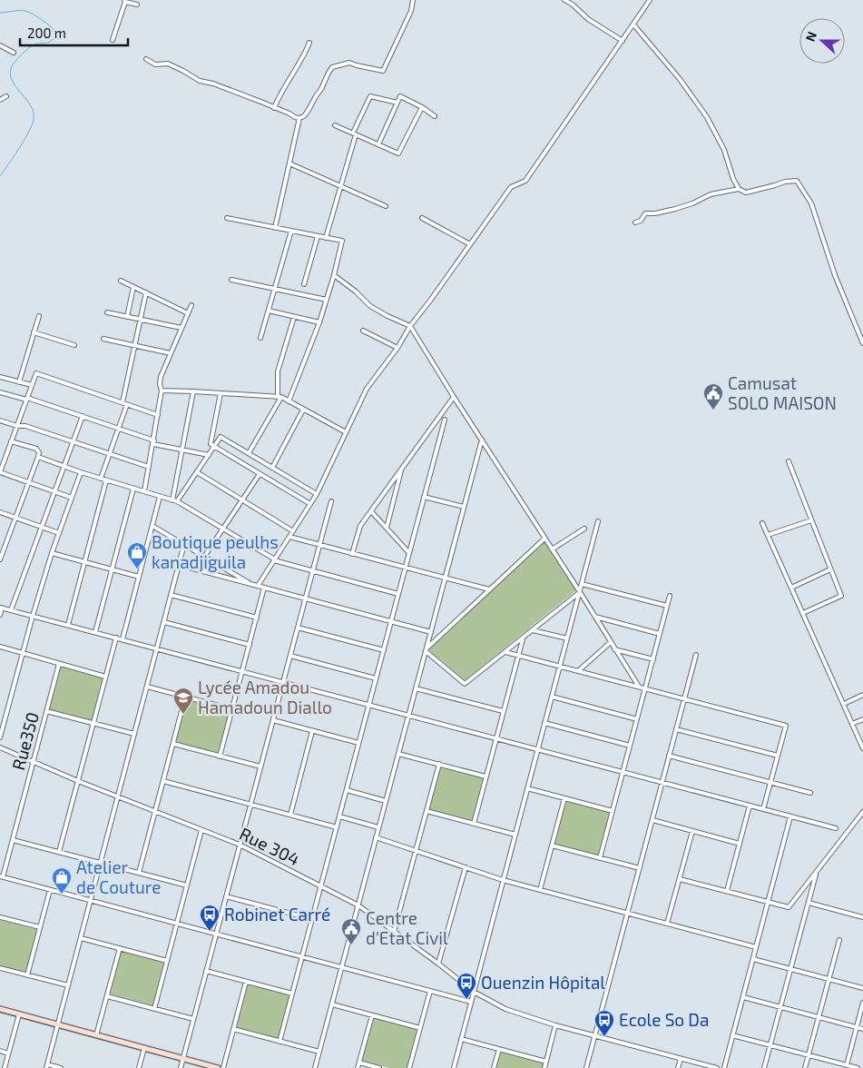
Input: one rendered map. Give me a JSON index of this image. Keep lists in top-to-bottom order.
{
  "streets": {
    "street": ["Rue350", "Rue 304"]
  },
  "crossings": [
    ["Rue350", "Rue 304"]
  ],
  "places": {
    "public building": ["Camusat SOLO MAISON", "Centre d'Etat Civil"],
    "shop": ["Boutique peulhs kanadjiguila", "Atelier de Couture"],
    "school or university": ["Lycée Amadou Hamadoun Diallo"],
    "bus stop": ["Robinet Carré", "Ouenzin Hôpital", "Ecole So Da"]
  },
  "scale_bar": "200 m",
  "north": "left"
}
